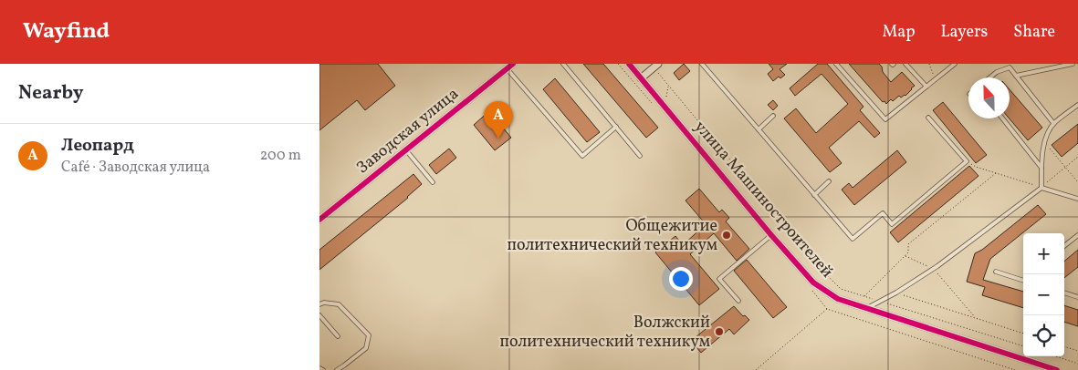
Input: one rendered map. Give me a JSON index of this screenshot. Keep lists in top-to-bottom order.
{
  "streets": {
    "street": ["Заводская улица", "улица Машиностроителей"]
  },
  "places": ["Общежитие политехнический техникум", "Волжский политехнический техникум"],
  "north": "top",
  "page": {
    "header": "Wayfind",
    "nav": ["Map", "Layers", "Share"],
    "heading": "Nearby",
    "pins": "A",
    "list": [
      {
        "mark": "A",
        "name": "Леопард",
        "note": "Café · Заводская улица",
        "value": "200 m"
      }
    ],
    "map_buttons": ["+", "−"]
  }
}
